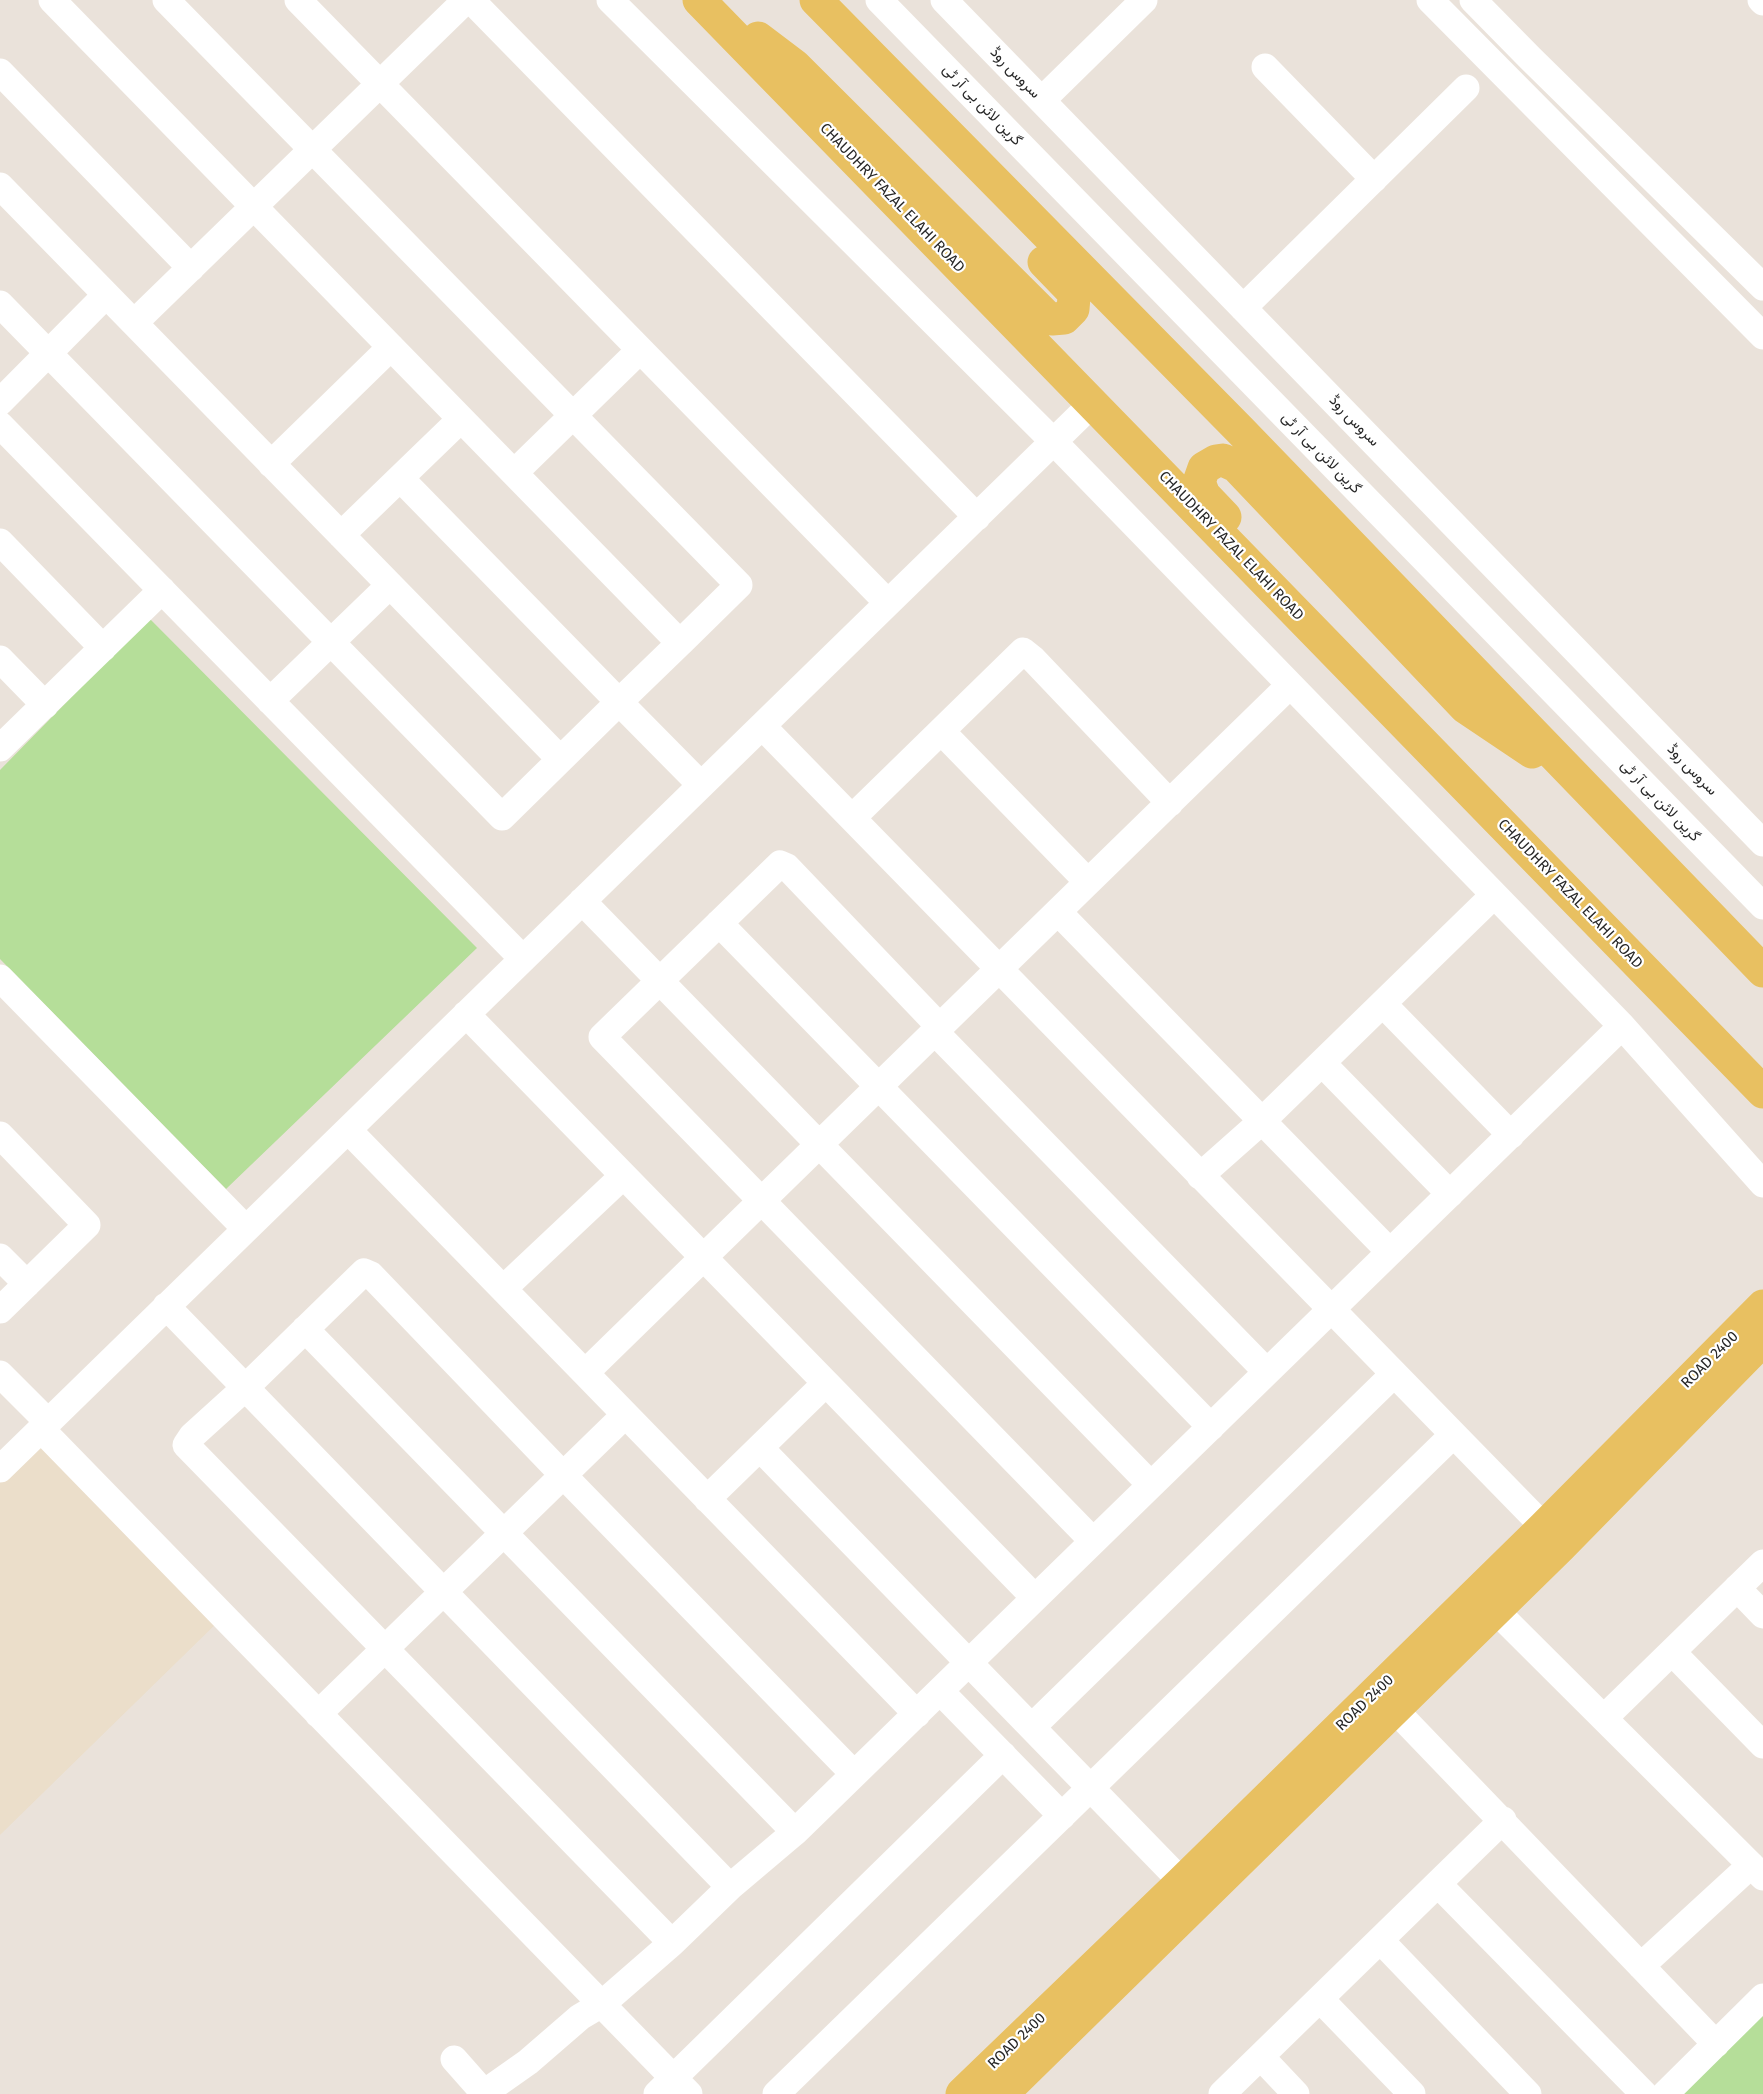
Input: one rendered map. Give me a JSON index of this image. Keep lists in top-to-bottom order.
{
  "streets": {
    "main road": ["CHAUDHRY FAZAL ELAHI ROAD", "ROAD 2400"],
    "street": ["سروس روڈ", "گرین لائن بی آر ٹی"]
  }
}
